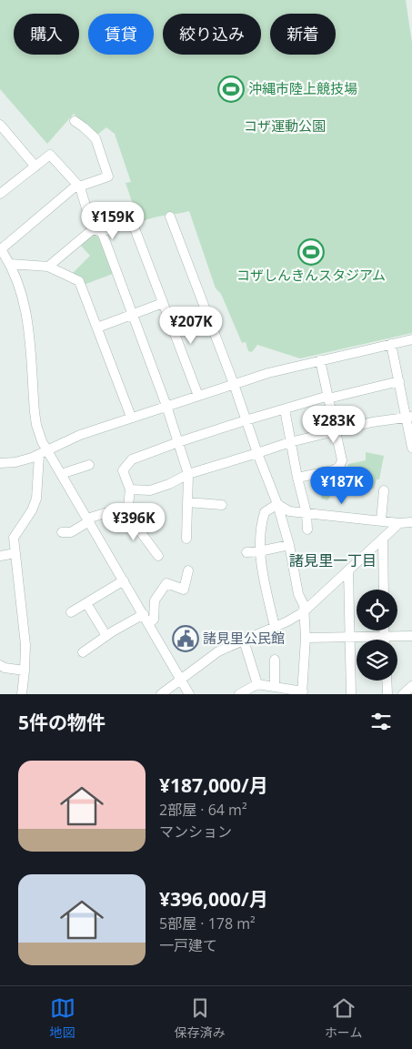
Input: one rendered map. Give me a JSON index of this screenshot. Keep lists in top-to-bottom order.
{
  "districts": ["諸見里一丁目"],
  "parks": ["コザ運動公園"],
  "places": {
    "sports": ["沖縄市陸上競技場", "コザしんきんスタジアム"],
    "public building": ["諸見里公民館"]
  },
  "page": {
    "chip": [
      "購入",
      "賃貸",
      "絞り込み",
      "新着"
    ],
    "price": [
      "¥159K",
      "¥207K",
      "¥283K",
      "¥187K",
      "¥396K"
    ],
    "heading": "5件の物件",
    "list": [
      {
        "name": "¥187,000/月",
        "note": "2部屋 · 64 m² · マンション"
      },
      {
        "name": "¥396,000/月",
        "note": "5部屋 · 178 m² · 一戸建て"
      }
    ],
    "tabs": ["地図", "保存済み", "ホーム"]
  }
}
